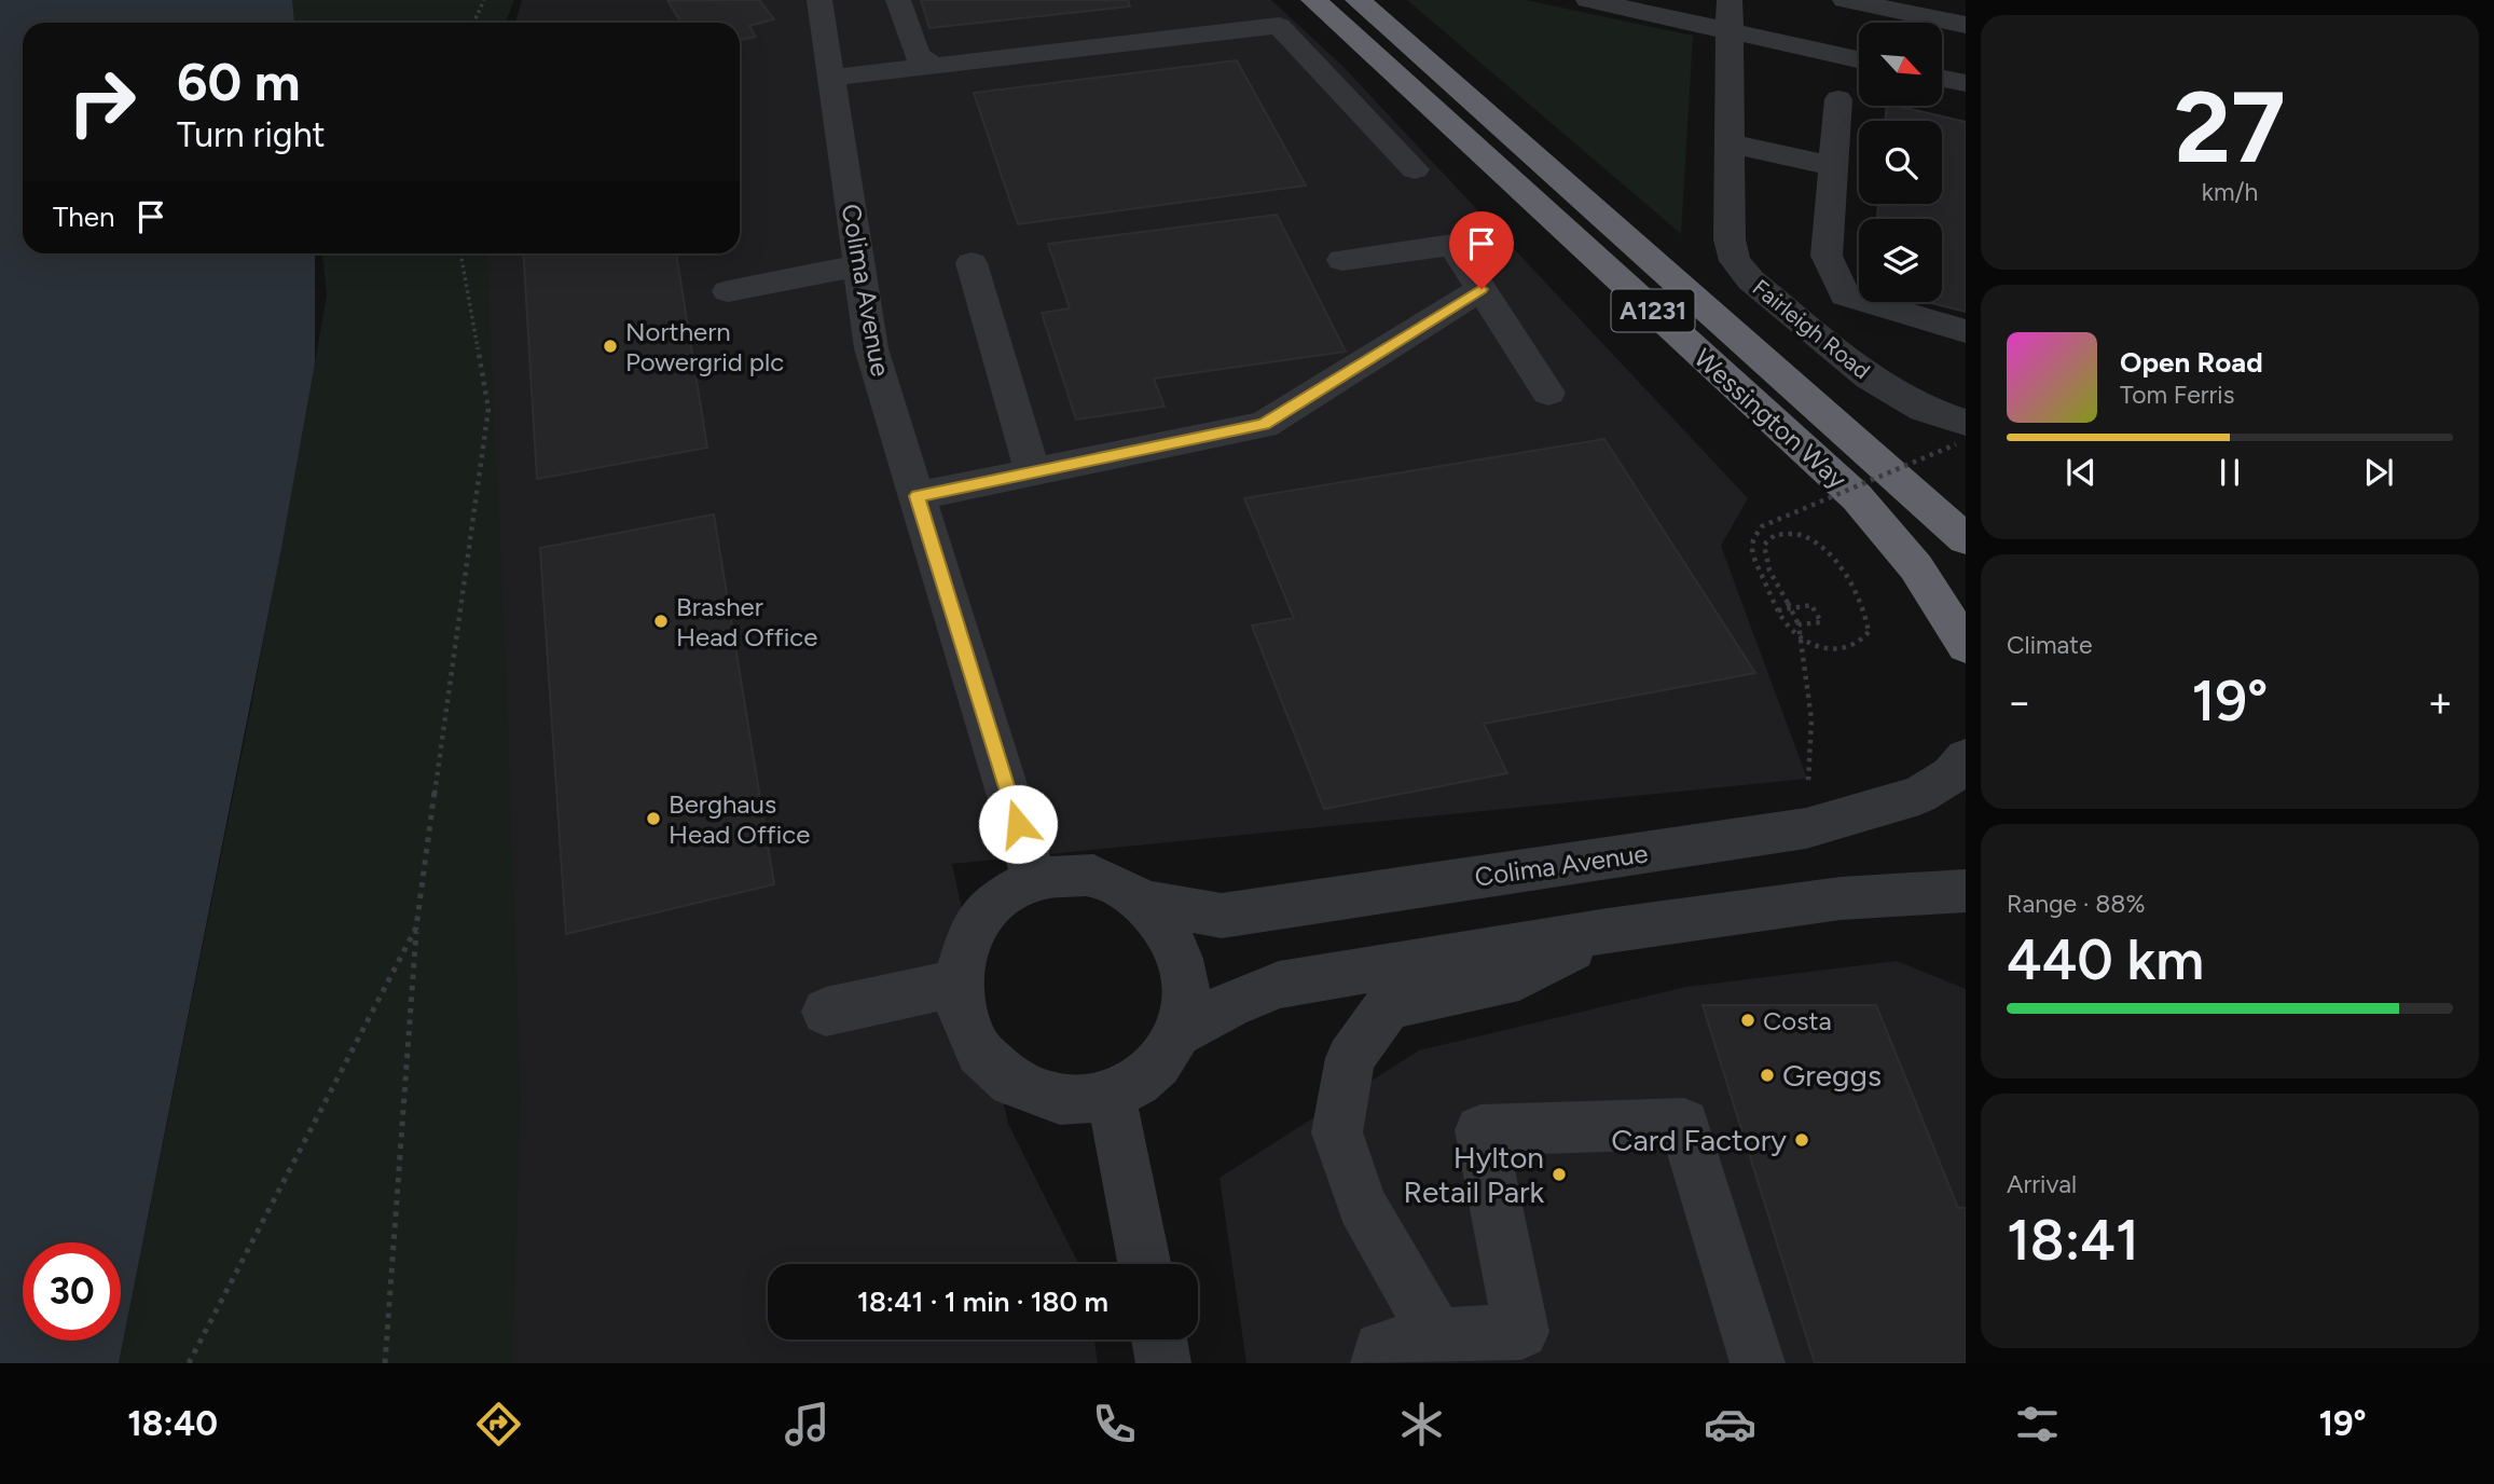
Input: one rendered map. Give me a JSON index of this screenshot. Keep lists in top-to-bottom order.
{
  "streets": {
    "highway": ["A1231", "Wessington Way"],
    "street": ["Colima Avenue", "Fairleigh Road"]
  },
  "places": [
    "Northern Powergrid plc",
    "Brasher Head Office",
    "Berghaus Head Office",
    "Costa",
    "Greggs",
    "Card Factory",
    "Hylton Retail Park"
  ],
  "north": "bottom right",
  "page": {
    "tile": [
      ["27", "km/h"],
      "Climate",
      ["Range · 88%", "440 km"],
      ["Arrival", "18:41"]
    ],
    "turn": ["60 m", "Turn right"],
    "then": "Then",
    "song": ["Open Road", "Tom Ferris"],
    "heat": ["−", "19°", "+"],
    "limit": "30",
    "trip": "18:41 · 1 min · 180 m",
    "tabs": ["18:40", "19°"]
  }
}
